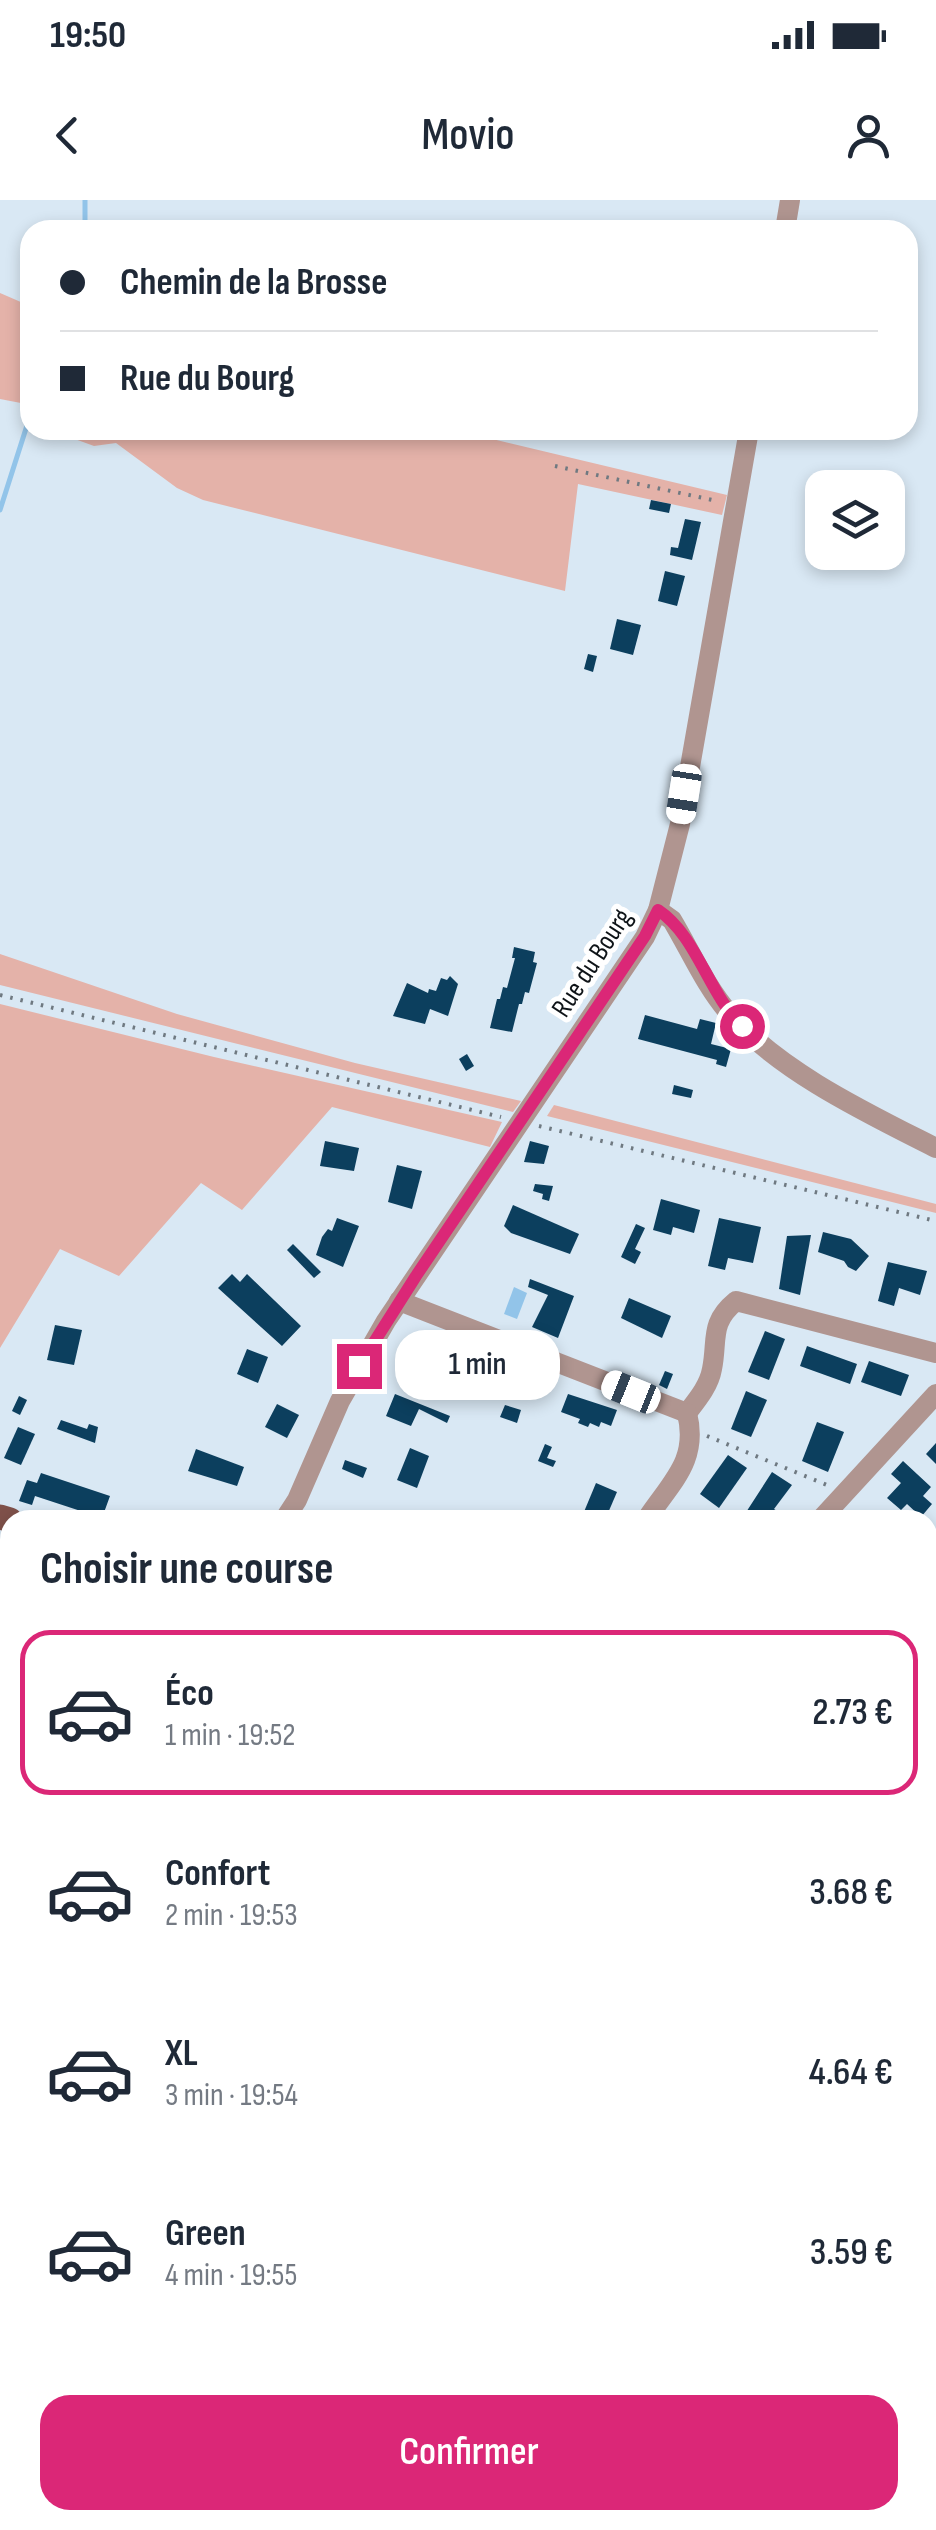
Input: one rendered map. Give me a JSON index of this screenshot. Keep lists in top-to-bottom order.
{
  "streets": {
    "street": ["Rue du Bourg"]
  },
  "page": {
    "status": "19:50",
    "header": "Movio",
    "banner": ["Chemin de la Brosse", "Rue du Bourg"],
    "bubble": "1 min",
    "heading": "Choisir une course",
    "list": [
      {
        "name": "Éco",
        "note": "1 min · 19:52",
        "value": "2.73 €"
      },
      {
        "name": "Confort",
        "note": "2 min · 19:53",
        "value": "3.68 €"
      },
      {
        "name": "XL",
        "note": "3 min · 19:54",
        "value": "4.64 €"
      },
      {
        "name": "Green",
        "note": "4 min · 19:55",
        "value": "3.59 €"
      }
    ],
    "buttons": "Confirmer"
  }
}
